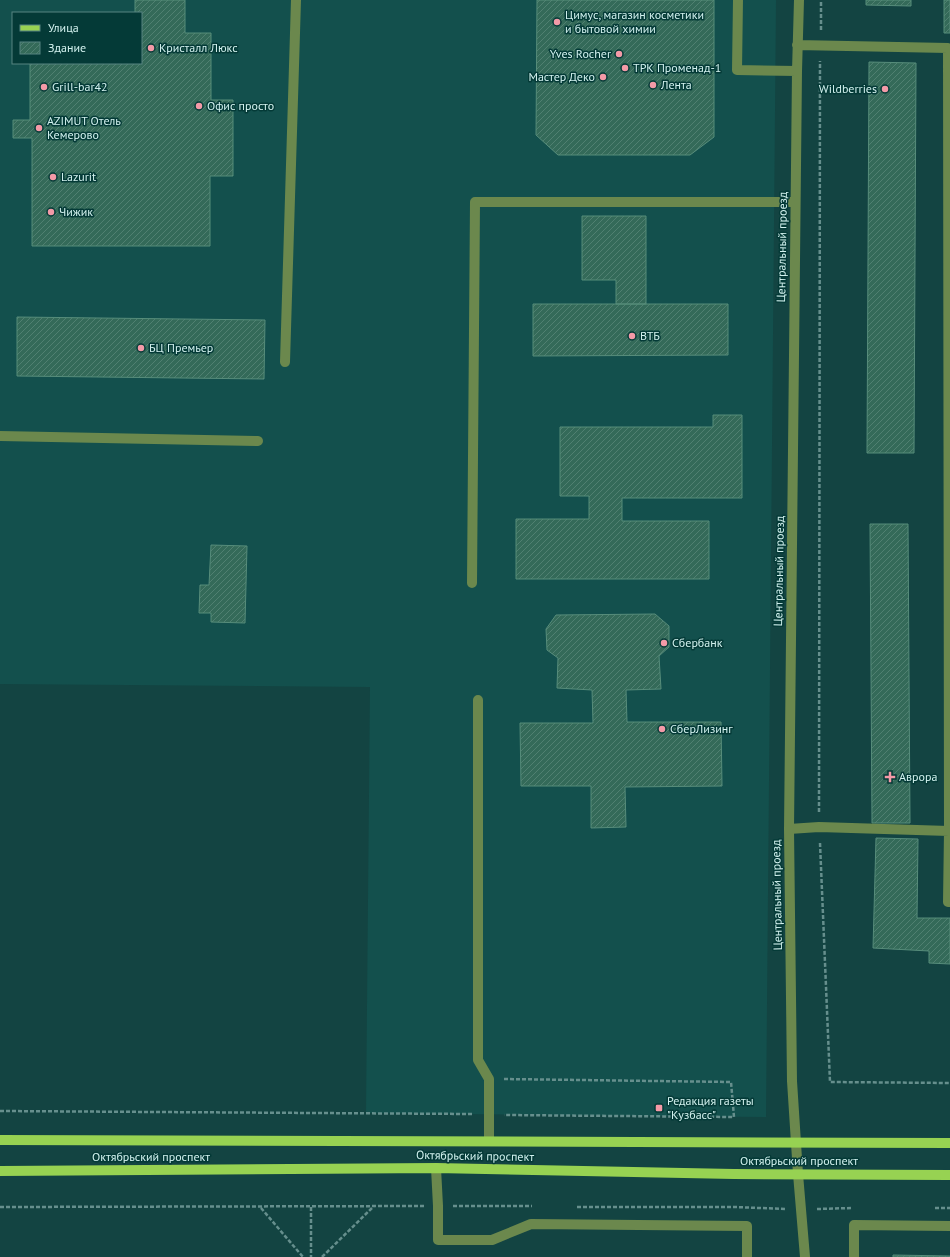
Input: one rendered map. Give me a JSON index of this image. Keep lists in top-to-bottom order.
{
  "streets": {
    "main road": ["Октябрьский проспект"],
    "street": ["Центральный проезд"]
  },
  "crossings": [
    ["Центральный проезд", "Октябрьский проспект"]
  ],
  "places": {
    "other": [
      "Цимус, магазин косметики и бытовой химии",
      "Кристалл Люкс",
      "Yves Rocher",
      "ТРК Променад-1",
      "Мастер Деко",
      "Лента",
      "Grill-bar42",
      "Wildberries",
      "Офис просто",
      "AZIMUT Отель Кемерово",
      "Lazurit",
      "Чижик",
      "ВТБ",
      "БЦ Премьер",
      "Сбербанк",
      "СберЛизинг"
    ],
    "health": ["Аврора"],
    "transit": ["Редакция газеты \"Кузбасс\""]
  },
  "legend": ["Улица", "Здание"]
}
